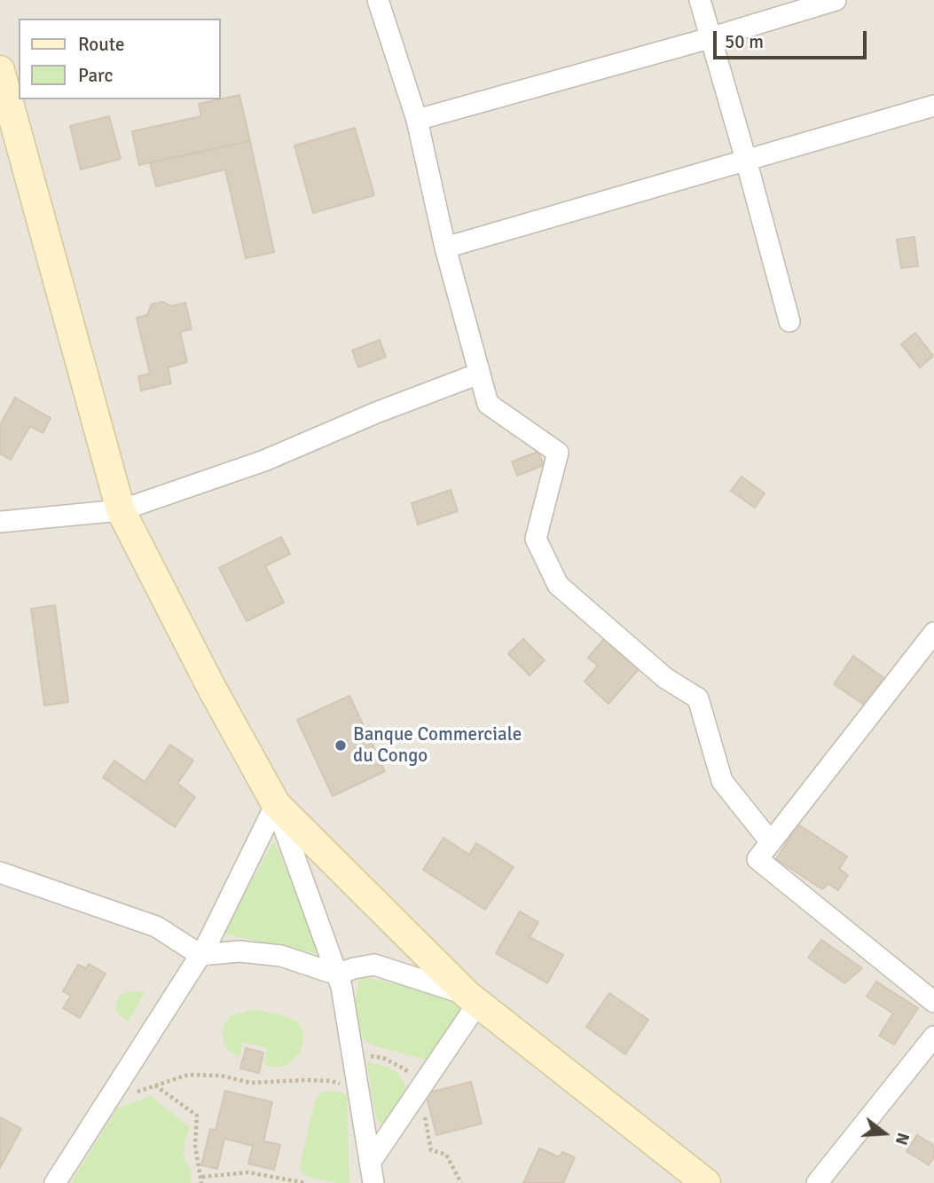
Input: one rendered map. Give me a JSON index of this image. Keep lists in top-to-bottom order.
{
  "places": ["Banque Commerciale du Congo"],
  "legend": ["Route", "Parc"],
  "scale_bar": "50 m",
  "north": "right"
}
